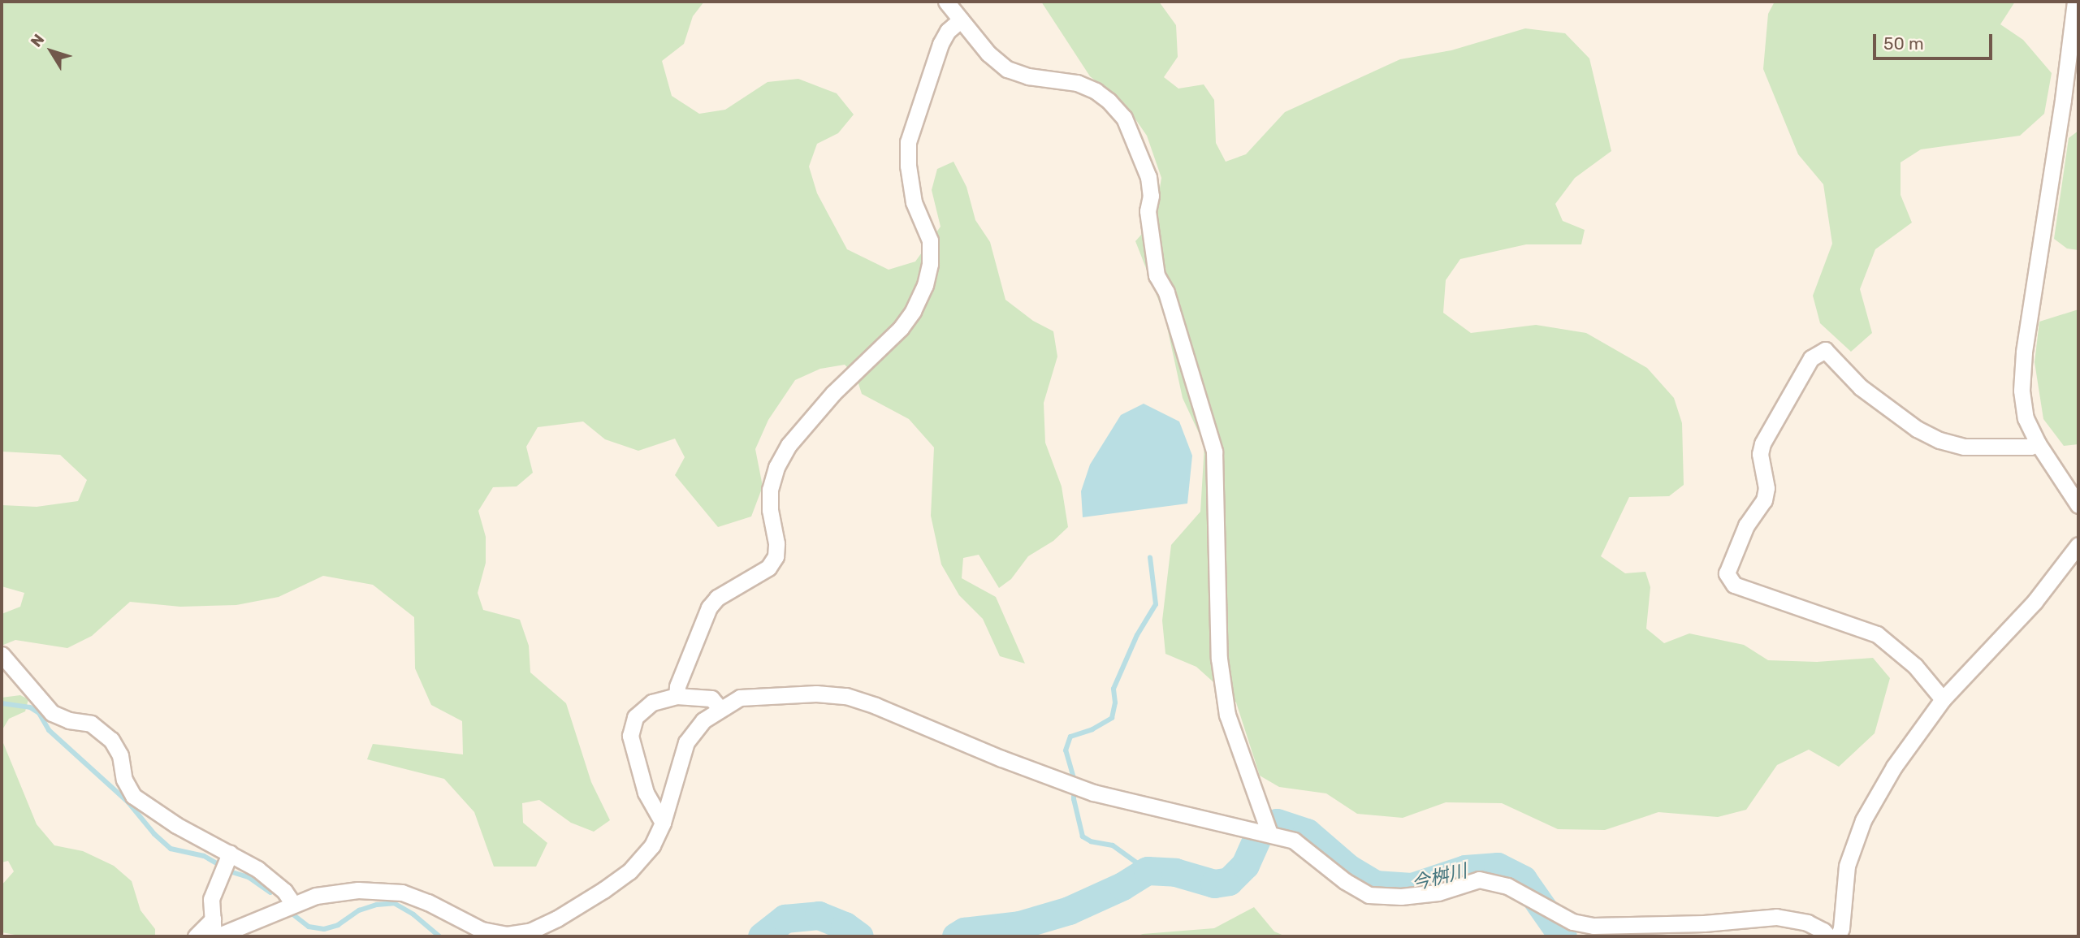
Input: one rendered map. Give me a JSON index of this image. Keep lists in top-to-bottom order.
{
  "water": ["今桝川"],
  "scale_bar": "50 m",
  "north": "top left"
}
